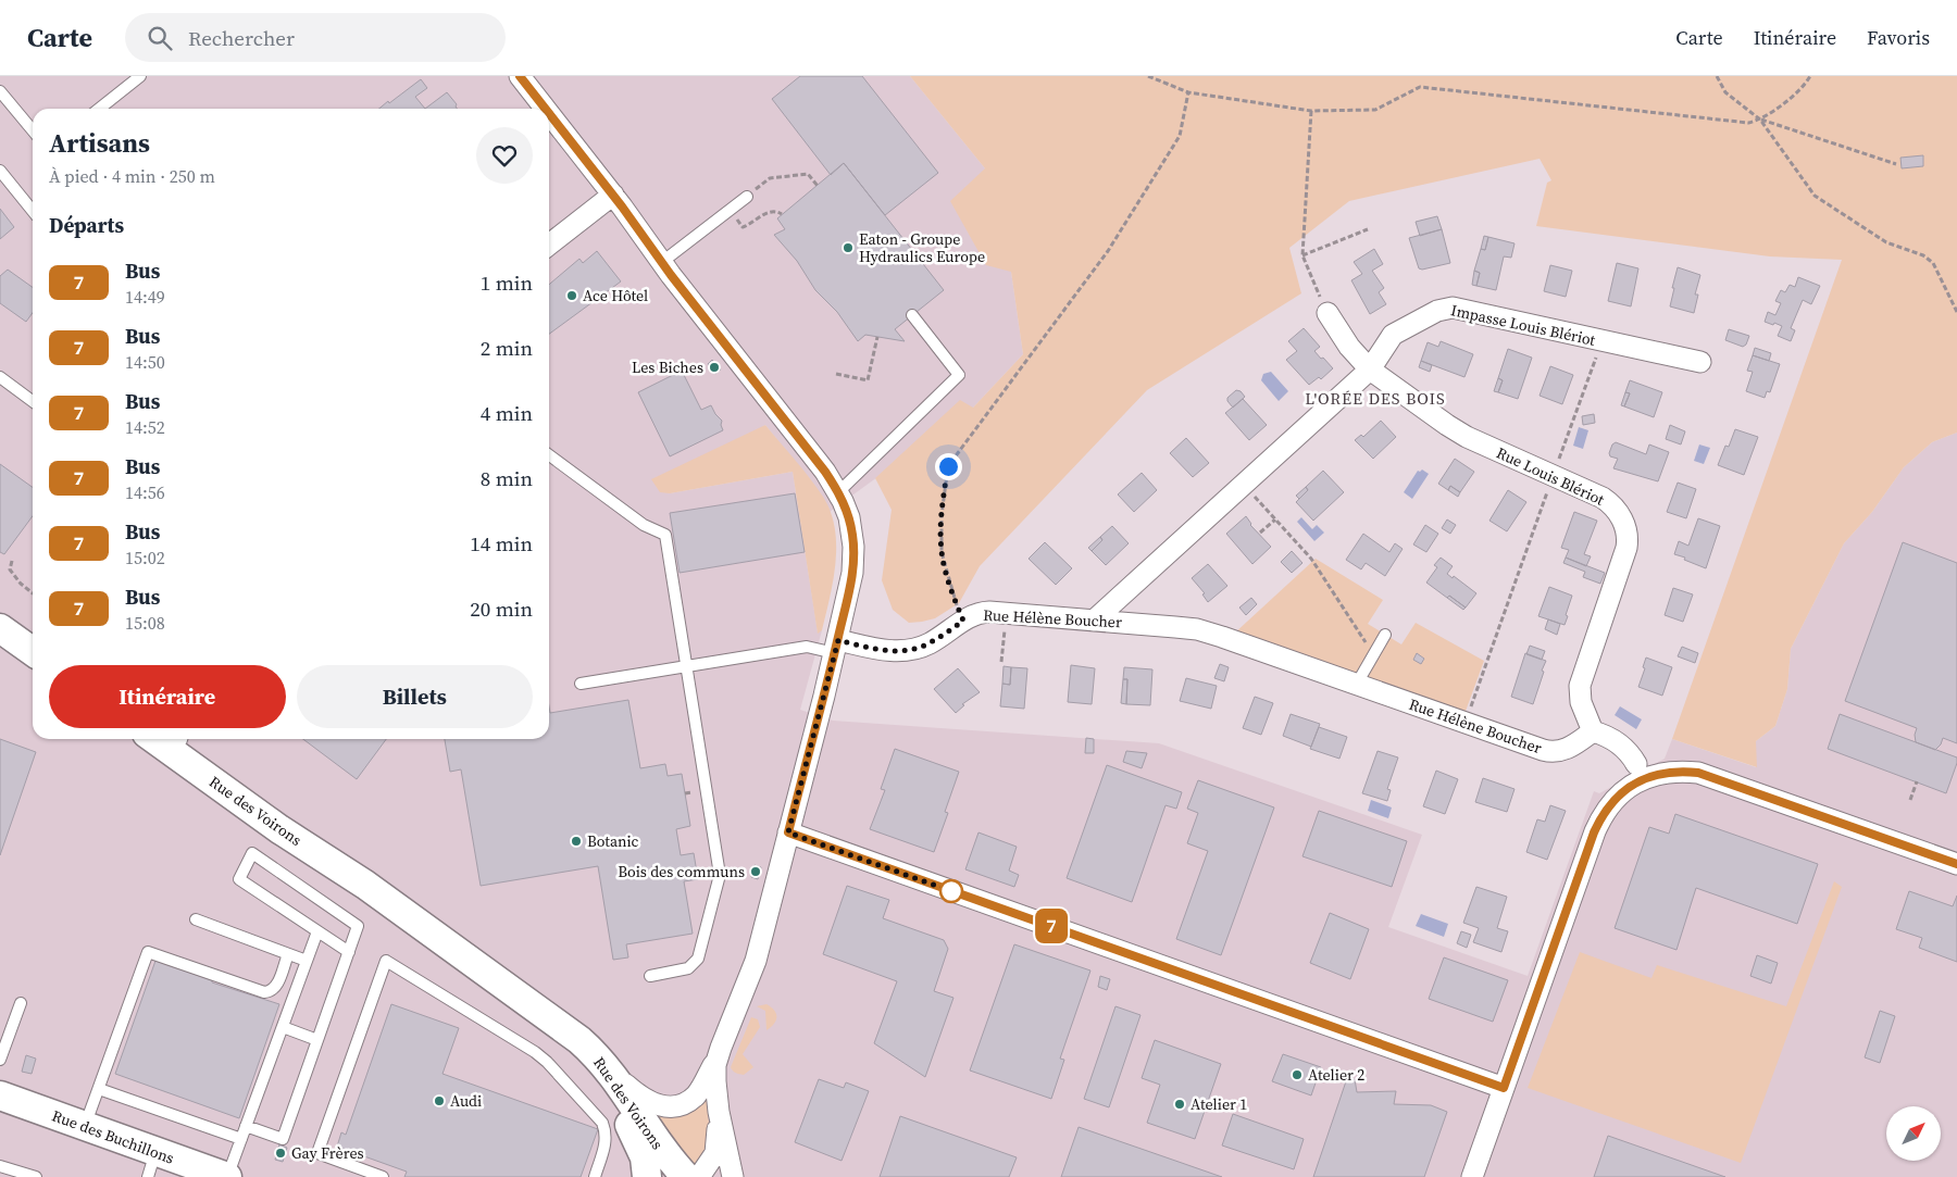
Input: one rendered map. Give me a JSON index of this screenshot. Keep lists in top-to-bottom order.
{
  "streets": {
    "street": [
      "Impasse Louis Blériot",
      "Rue Louis Blériot",
      "Rue Hélène Boucher",
      "Rue des Voirons",
      "Rue des Buchillons"
    ]
  },
  "crossings": [
    ["Impasse Louis Blériot", "Rue Louis Blériot"],
    ["Rue Louis Blériot", "Rue Hélène Boucher"]
  ],
  "districts": ["L'ORÉE DES BOIS"],
  "places": [
    "Eaton - Groupe Hydraulics Europe",
    "Ace Hôtel",
    "Les Biches",
    "Botanic",
    "Bois des communs",
    "Atelier 2",
    "Audi",
    "Atelier 1",
    "Gay Frères"
  ],
  "lines": ["bus line 7"],
  "north": "top right",
  "page": {
    "header": "Carte",
    "search": "Rechercher",
    "nav": ["Carte", "Itinéraire", "Favoris"],
    "on_map": "7",
    "heading": [
      ["Artisans", "À pied · 4 min · 250 m"],
      "Départs"
    ],
    "list": [
      {
        "mark": "7",
        "name": "Bus",
        "note": "14:49",
        "value": "1 min"
      },
      {
        "mark": "7",
        "name": "Bus",
        "note": "14:50",
        "value": "2 min"
      },
      {
        "mark": "7",
        "name": "Bus",
        "note": "14:52",
        "value": "4 min"
      },
      {
        "mark": "7",
        "name": "Bus",
        "note": "14:56",
        "value": "8 min"
      },
      {
        "mark": "7",
        "name": "Bus",
        "note": "15:02",
        "value": "14 min"
      },
      {
        "mark": "7",
        "name": "Bus",
        "note": "15:08",
        "value": "20 min"
      }
    ],
    "buttons": ["Itinéraire", "Billets"]
  }
}
